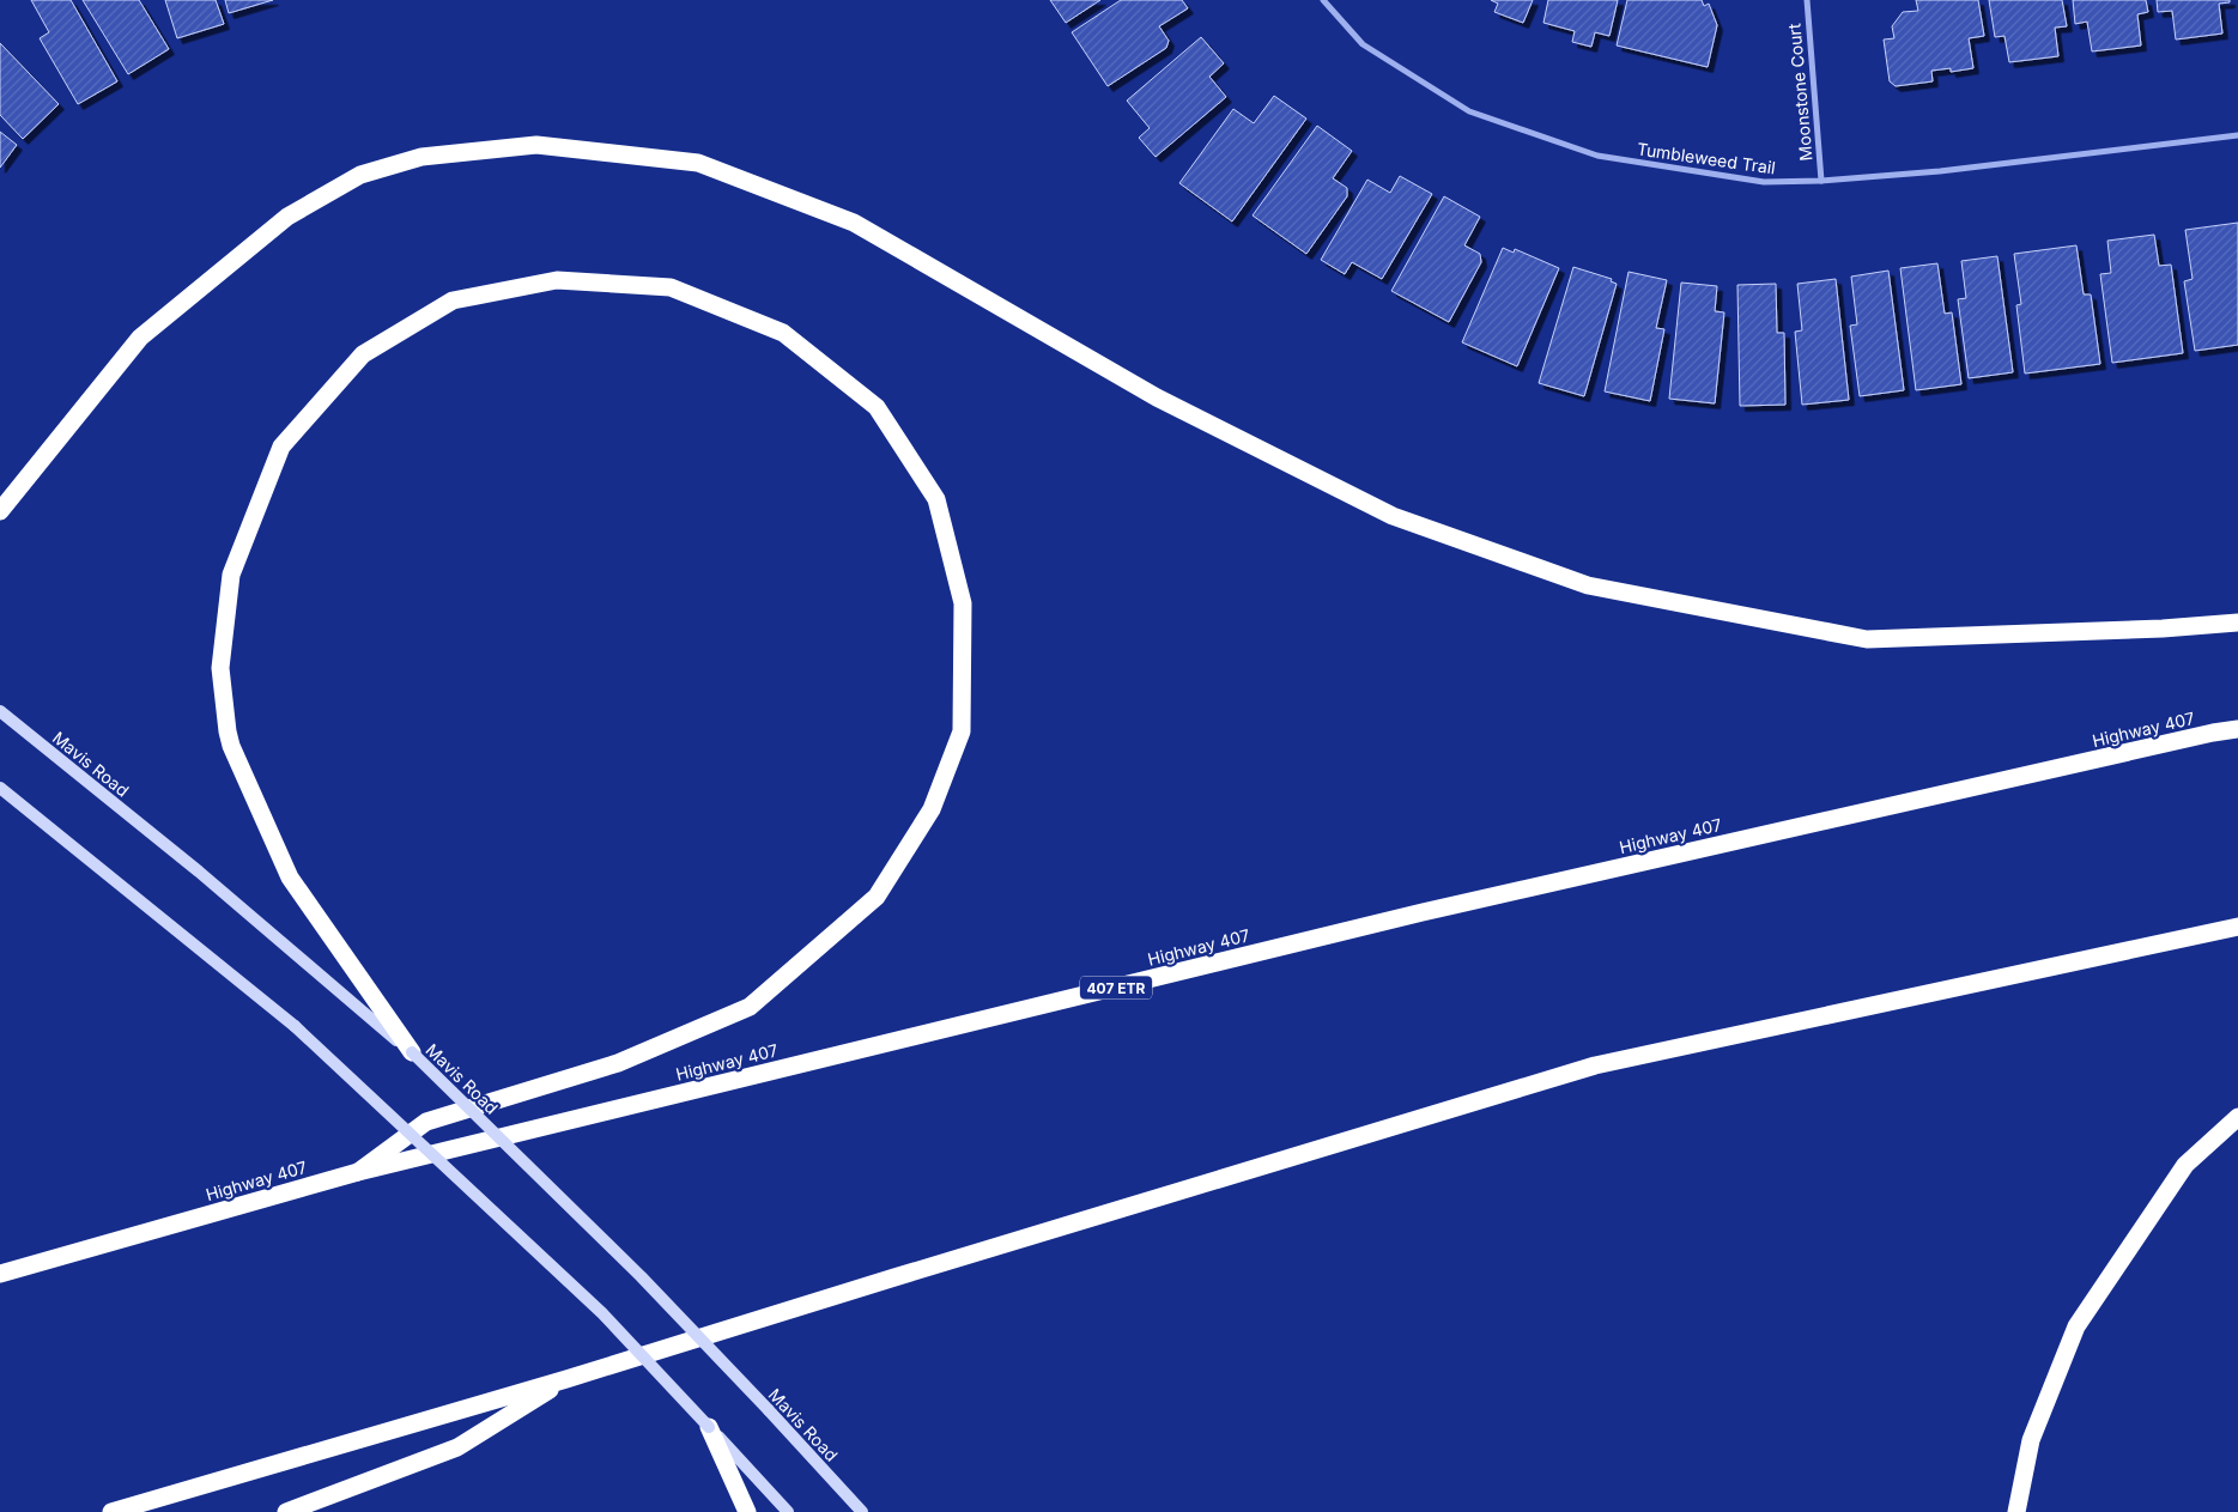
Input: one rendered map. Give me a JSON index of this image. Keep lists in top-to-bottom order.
{
  "streets": {
    "highway": ["Highway 407", "407 ETR"],
    "main road": ["Mavis Road"],
    "street": ["Moonstone Court", "Tumbleweed Trail"]
  },
  "crossings": [
    ["Moonstone Court", "Tumbleweed Trail"]
  ]
}
